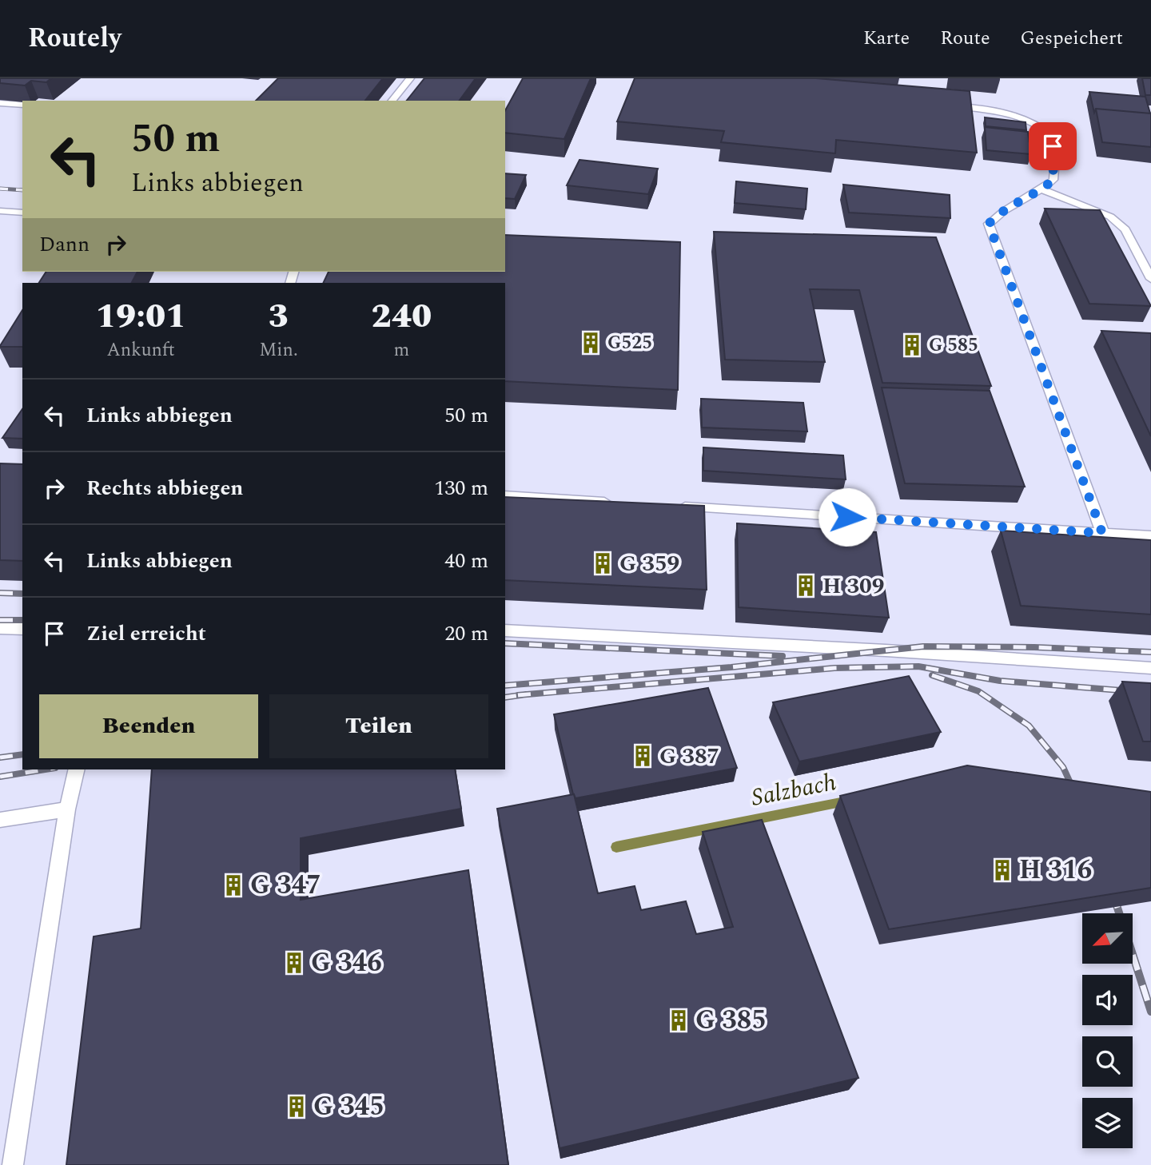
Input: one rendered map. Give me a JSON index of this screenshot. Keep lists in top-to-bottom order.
{
  "water": ["Salzbach"],
  "places": {
    "building": [
      "G525",
      "G 585",
      "G 359",
      "H 309",
      "G 387",
      "H 316",
      "G 347",
      "G 346",
      "G 385",
      "G 345"
    ]
  },
  "north": "bottom left",
  "page": {
    "header": "Routely",
    "nav": ["Karte", "Route", "Gespeichert"],
    "turn": ["50 m", "Links abbiegen"],
    "then": "Dann",
    "eta": [
      "19:01",
      "Ankunft",
      "3",
      "Min.",
      "240",
      "m"
    ],
    "list": [
      {
        "name": "Links abbiegen",
        "value": "50 m"
      },
      {
        "name": "Rechts abbiegen",
        "value": "130 m"
      },
      {
        "name": "Links abbiegen",
        "value": "40 m"
      },
      {
        "name": "Ziel erreicht",
        "value": "20 m"
      }
    ],
    "buttons": ["Beenden", "Teilen"]
  }
}
